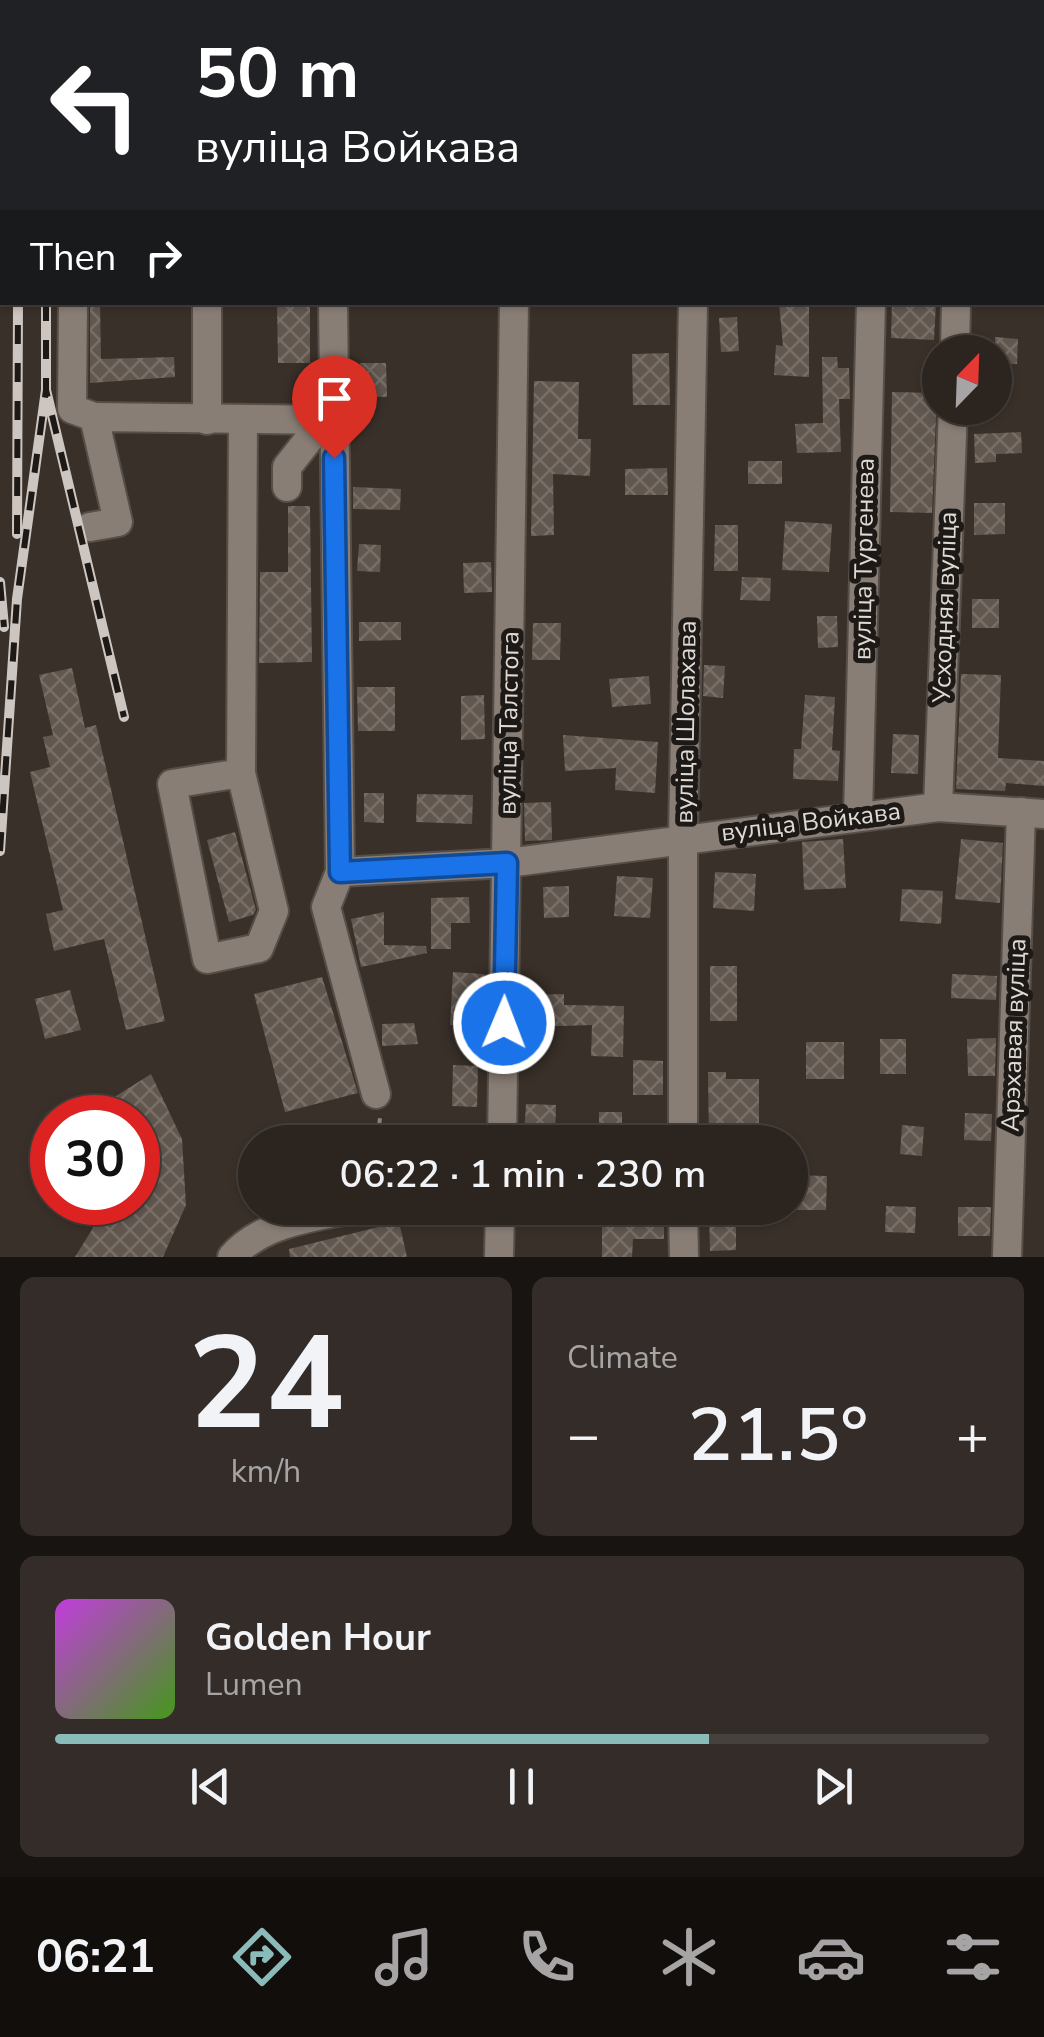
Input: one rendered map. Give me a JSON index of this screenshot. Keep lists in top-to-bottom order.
{
  "streets": {
    "street": [
      "вуліца Тургенева",
      "Усходняя вуліца",
      "вуліца Шолахава",
      "вуліца Талстога",
      "вуліца Войкава",
      "Арэхавая вуліца"
    ]
  },
  "crossings": [
    ["вуліца Тургенева", "вуліца Войкава"],
    ["Усходняя вуліца", "вуліца Войкава"],
    ["вуліца Шолахава", "вуліца Войкава"],
    ["вуліца Талстога", "вуліца Войкава"],
    ["вуліца Войкава", "Арэхавая вуліца"]
  ],
  "north": "top right",
  "page": {
    "turn": ["50 m", "вуліца Войкава"],
    "then": "Then",
    "limit": "30",
    "trip": "06:22 · 1 min · 230 m",
    "tile": [
      ["24", "km/h"],
      "Climate"
    ],
    "heat": ["−", "21.5°", "+"],
    "song": ["Golden Hour", "Lumen"],
    "tabs": "06:21"
  }
}
